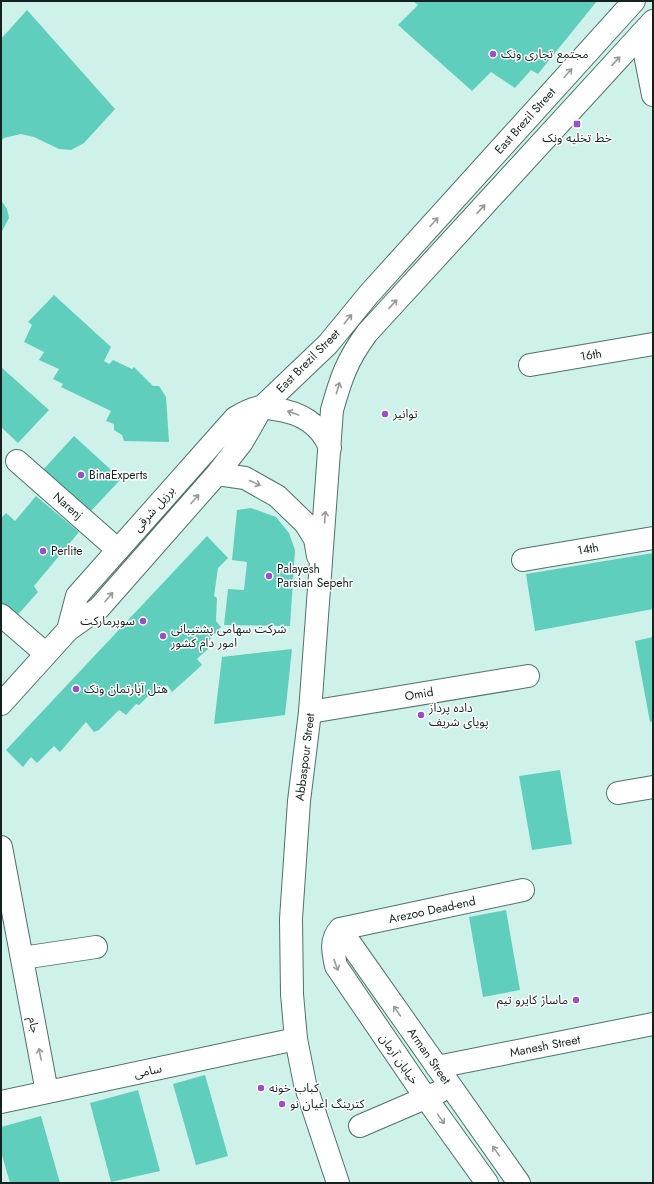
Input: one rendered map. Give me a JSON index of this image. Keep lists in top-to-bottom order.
{
  "streets": {
    "main road": [
      "East Brezil Street",
      "16th",
      "Narenj",
      "برزیل شرقی",
      "14th",
      "Omid",
      "Abbaspour Street",
      "Arezoo Dead-end",
      "جام",
      "Manesh Street",
      "Arman Street",
      "خیابان آرمان",
      "سامی"
    ]
  },
  "crossings": [
    ["East Brezil Street", "برزیل شرقی"],
    ["Narenj", "برزیل شرقی"],
    ["Omid", "Abbaspour Street"],
    ["Abbaspour Street", "سامی"],
    ["Arezoo Dead-end", "Arman Street"],
    ["Arezoo Dead-end", "خیابان آرمان"],
    ["جام", "سامی"],
    ["Manesh Street", "Arman Street"],
    ["Arman Street", "خیابان آرمان"]
  ],
  "one_way": ["جام", "Arman Street", "خیابان آرمان"],
  "places": {
    "other": [
      "مجتمع تجاری ونک",
      "توانیر",
      "BinaExperts",
      "Perlite",
      "Palayesh Parsian Sepehr",
      "سوپرمارکت",
      "شركت سهامى پشتيبانى امور دام كشور",
      "هتل آپارتمان ونک",
      "داده پرداز پویای شریف",
      "ماساژ کایرو تیم",
      "کباب خونه",
      "کترینگ اعیان نو"
    ],
    "transit": ["خط تخلیه ونک"]
  }
}
